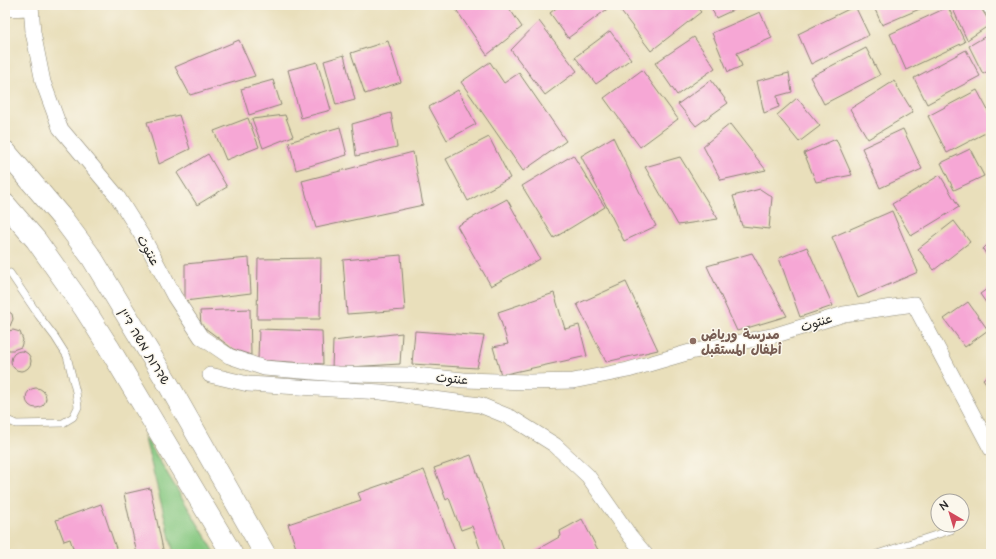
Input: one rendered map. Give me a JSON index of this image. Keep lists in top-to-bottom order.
{
  "streets": {
    "street": ["عنتوت", "שדרות משה דיין"]
  },
  "places": ["مدرسة ورياض أطفال المستقبل"],
  "north": "top left"
}
